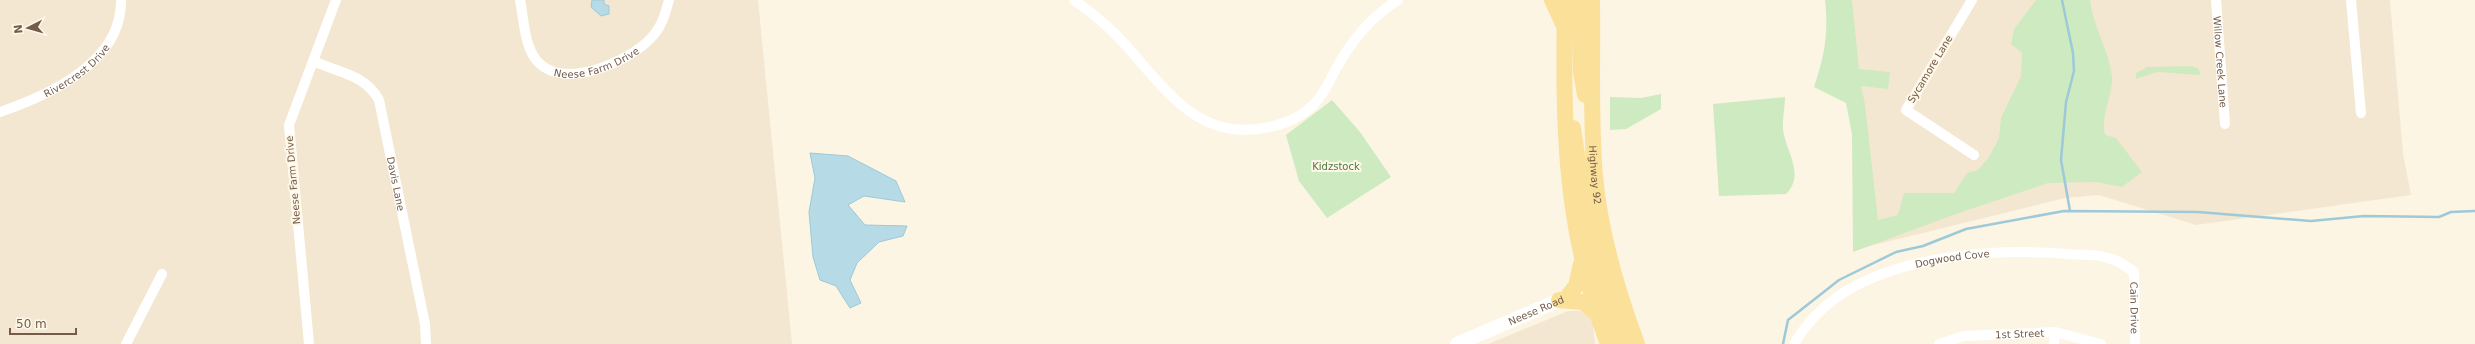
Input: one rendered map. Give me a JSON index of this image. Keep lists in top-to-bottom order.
{
  "streets": {
    "main road": ["Highway 92"],
    "street": [
      "Neese Farm Drive",
      "Willow Creek Lane",
      "Rivercrest Drive",
      "Sycamore Lane",
      "Davis Lane",
      "Dogwood Cove",
      "Cain Drive",
      "Neese Road",
      "1st Street"
    ]
  },
  "crossings": [
    ["Neese Farm Drive", "Davis Lane"],
    ["Highway 92", "Neese Road"],
    ["Dogwood Cove", "Cain Drive"]
  ],
  "parks": ["Kidzstock"],
  "scale_bar": "50 m",
  "north": "left"
}
